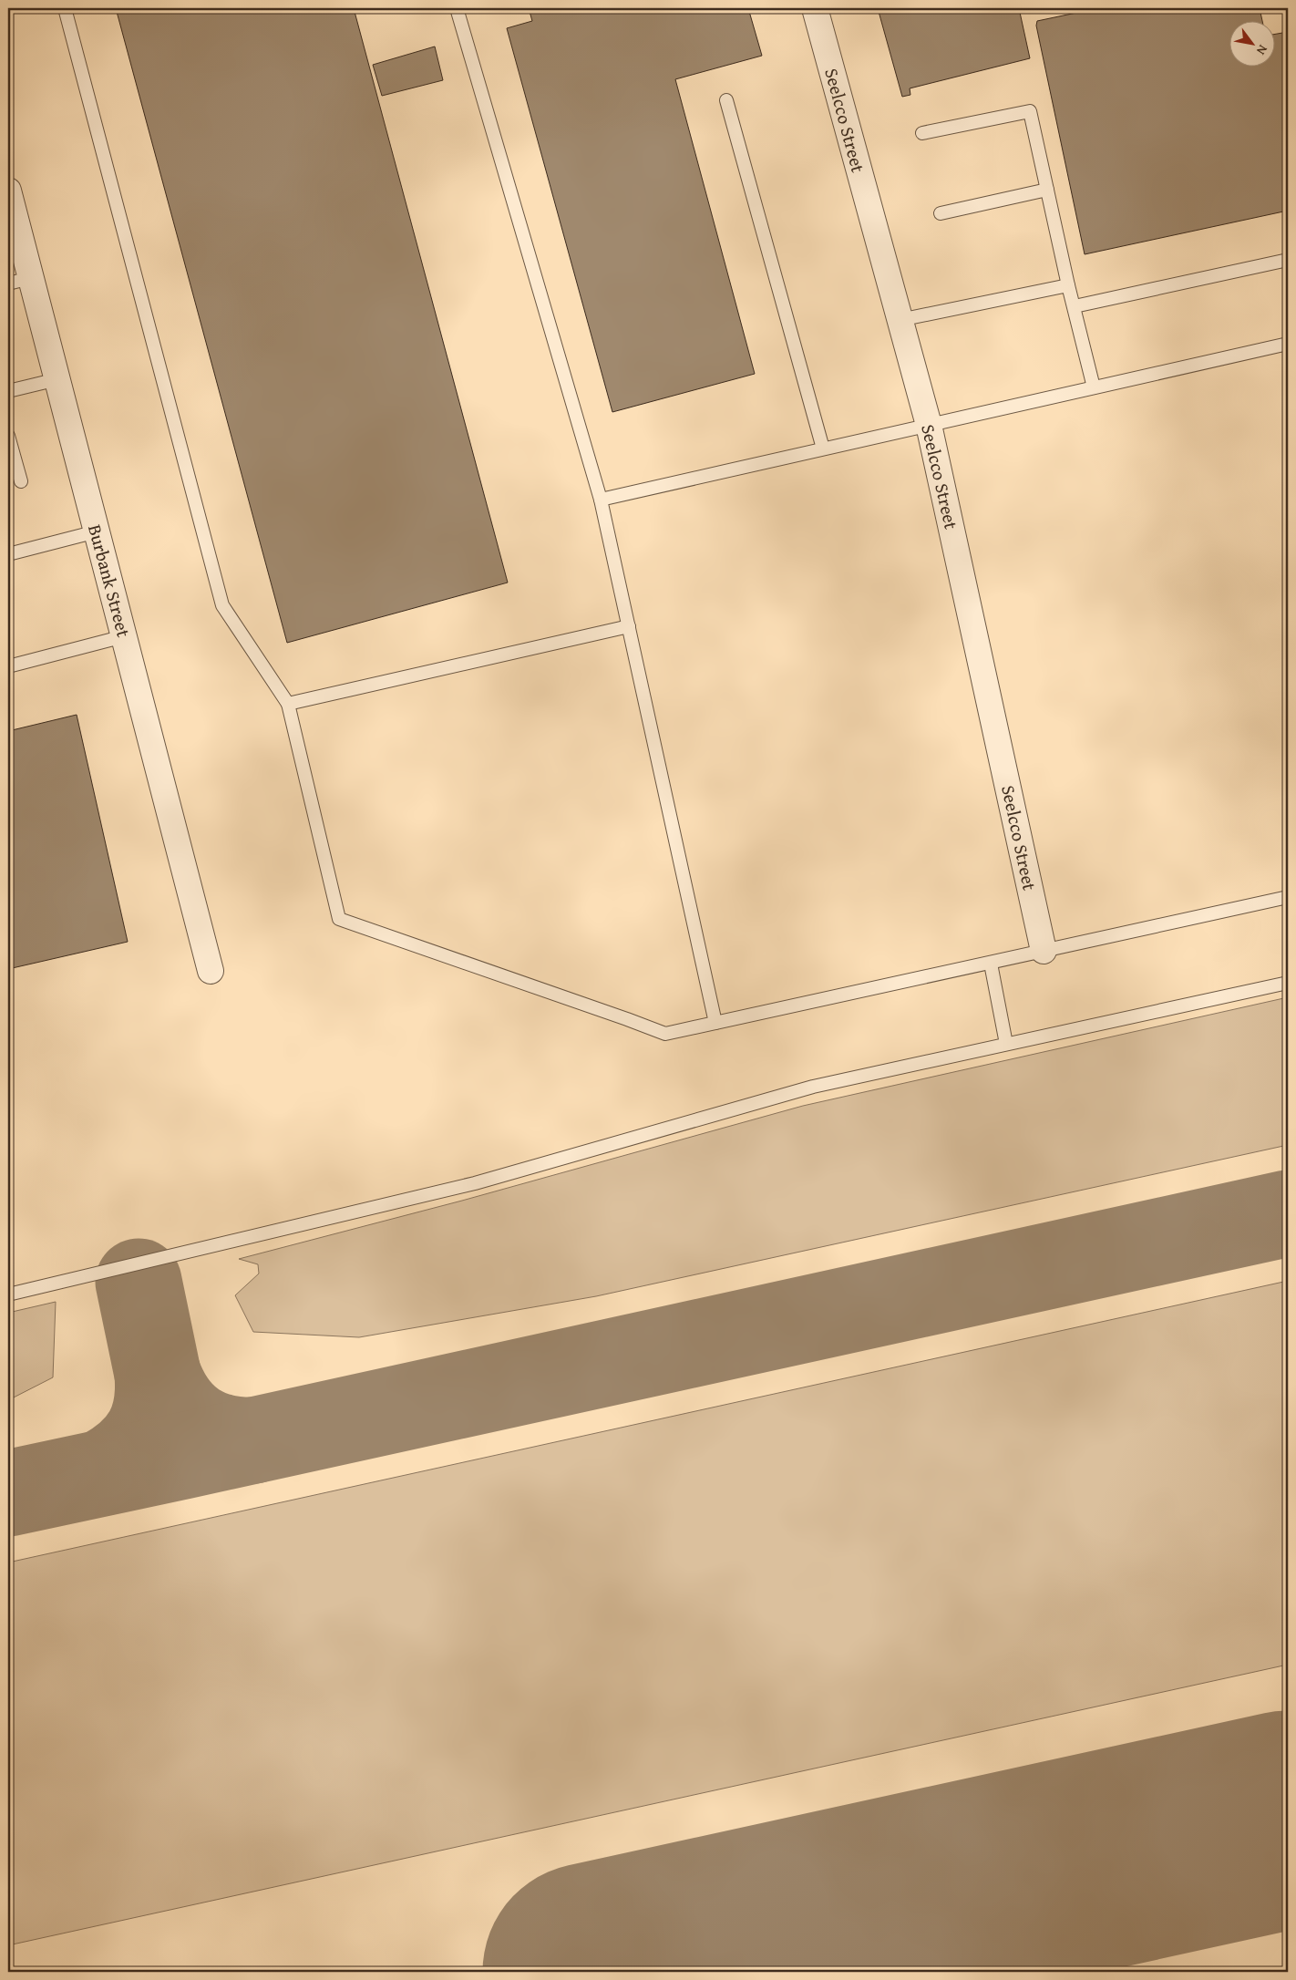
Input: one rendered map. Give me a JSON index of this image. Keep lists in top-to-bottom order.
{
  "streets": {
    "street": ["Seelcco Street", "Burbank Street"]
  },
  "north": "bottom right"
}
